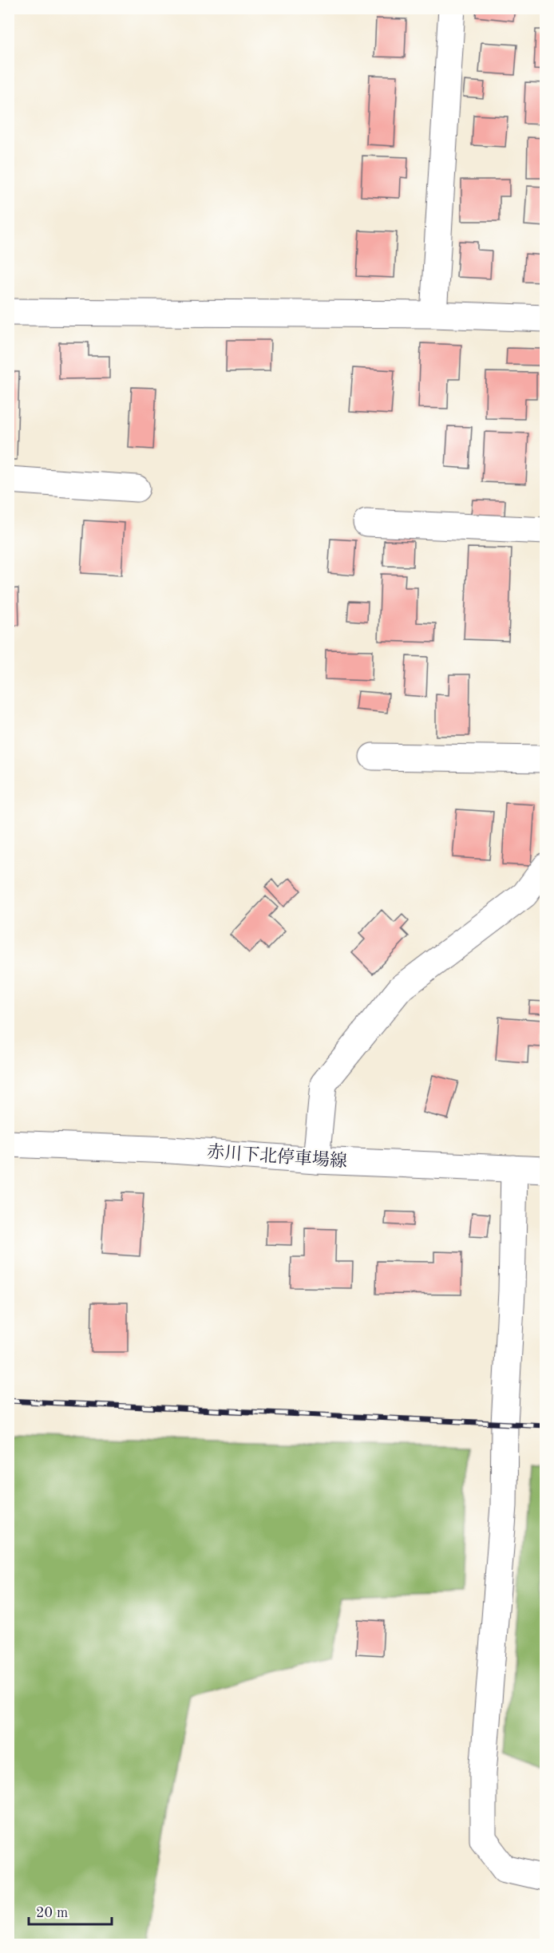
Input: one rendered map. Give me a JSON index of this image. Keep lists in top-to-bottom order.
{
  "streets": {
    "street": ["赤川下北停車場線"]
  },
  "scale_bar": "20 m"
}
